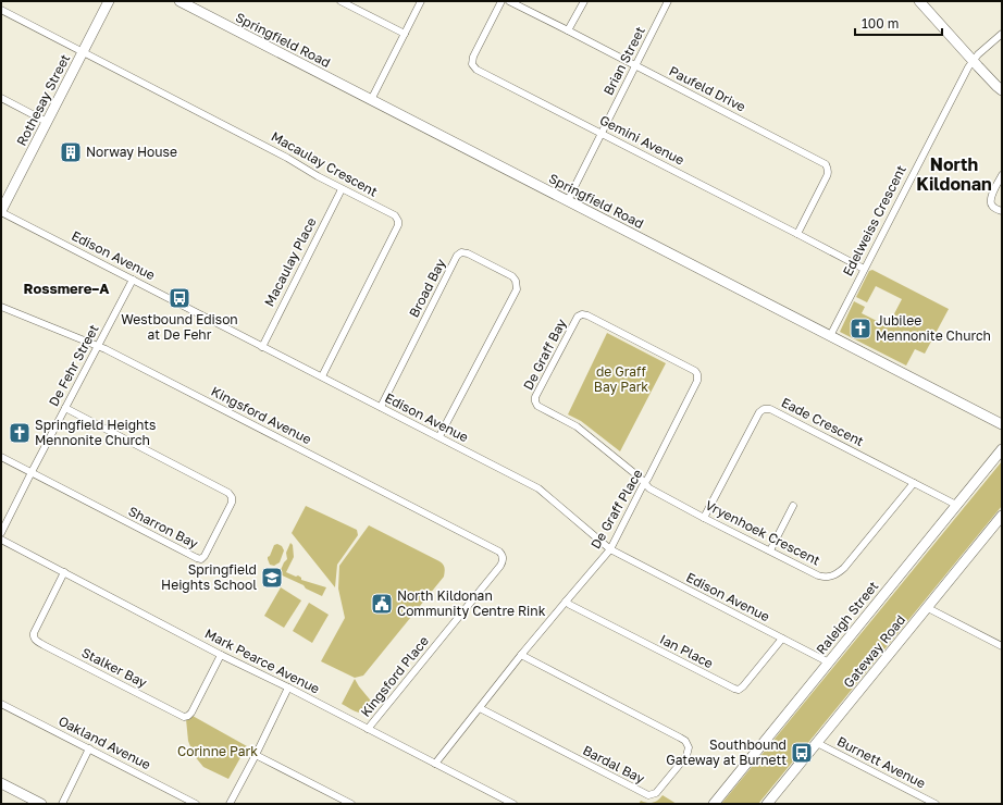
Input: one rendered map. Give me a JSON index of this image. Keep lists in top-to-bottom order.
{
  "streets": {
    "street": [
      "Springfield Road",
      "Brian Street",
      "Paufeld Drive",
      "Rothesay Street",
      "Gemini Avenue",
      "Macaulay Crescent",
      "Edelweiss Crescent",
      "Edison Avenue",
      "Macaulay Place",
      "Broad Bay",
      "De Graff Bay",
      "De Fehr Street",
      "Kingsford Avenue",
      "Eade Crescent",
      "De Graff Place",
      "Sharron Bay",
      "Vryenhoek Crescent",
      "Raleigh Street",
      "Ian Place",
      "Gateway Road",
      "Mark Pearce Avenue",
      "Stalker Bay",
      "Kingsford Place",
      "Oakland Avenue",
      "Burnett Avenue",
      "Bardal Bay"
    ]
  },
  "crossings": [
    ["Springfield Road", "Brian Street"],
    ["Springfield Road", "Edelweiss Crescent"],
    ["Brian Street", "Paufeld Drive"],
    ["Brian Street", "Gemini Avenue"],
    ["Paufeld Drive", "Gemini Avenue"],
    ["Rothesay Street", "Macaulay Crescent"],
    ["Rothesay Street", "Edison Avenue"],
    ["Gemini Avenue", "Edelweiss Crescent"],
    ["Macaulay Crescent", "Edison Avenue"],
    ["Macaulay Crescent", "Macaulay Place"],
    ["Edison Avenue", "Macaulay Place"],
    ["Edison Avenue", "Broad Bay"],
    ["Edison Avenue", "De Fehr Street"],
    ["Edison Avenue", "De Graff Place"],
    ["Edison Avenue", "Raleigh Street"],
    ["Edison Avenue", "Ian Place"],
    ["De Graff Bay", "De Graff Place"],
    ["De Graff Bay", "Vryenhoek Crescent"],
    ["De Fehr Street", "Kingsford Avenue"],
    ["De Fehr Street", "Sharron Bay"],
    ["Kingsford Avenue", "Kingsford Place"],
    ["Eade Crescent", "Vryenhoek Crescent"],
    ["Eade Crescent", "Raleigh Street"],
    ["De Graff Place", "Vryenhoek Crescent"],
    ["De Graff Place", "Ian Place"],
    ["De Graff Place", "Mark Pearce Avenue"],
    ["De Graff Place", "Bardal Bay"],
    ["Gateway Road", "Burnett Avenue"],
    ["Mark Pearce Avenue", "Stalker Bay"],
    ["Mark Pearce Avenue", "Kingsford Place"]
  ],
  "districts": ["North Kildonan", "Rossmere–A"],
  "parks": ["de Graff Bay Park", "Corinne Park"],
  "places": {
    "building": ["Norway House"],
    "bus stop": ["Westbound Edison at De Fehr", "Southbound Gateway at Burnett"],
    "church": ["Jubilee Mennonite Church", "Springfield Heights Mennonite Church"],
    "school or university": ["Springfield Heights School"],
    "public building": ["North Kildonan Community Centre Rink"]
  },
  "scale_bar": "100 m"
}
